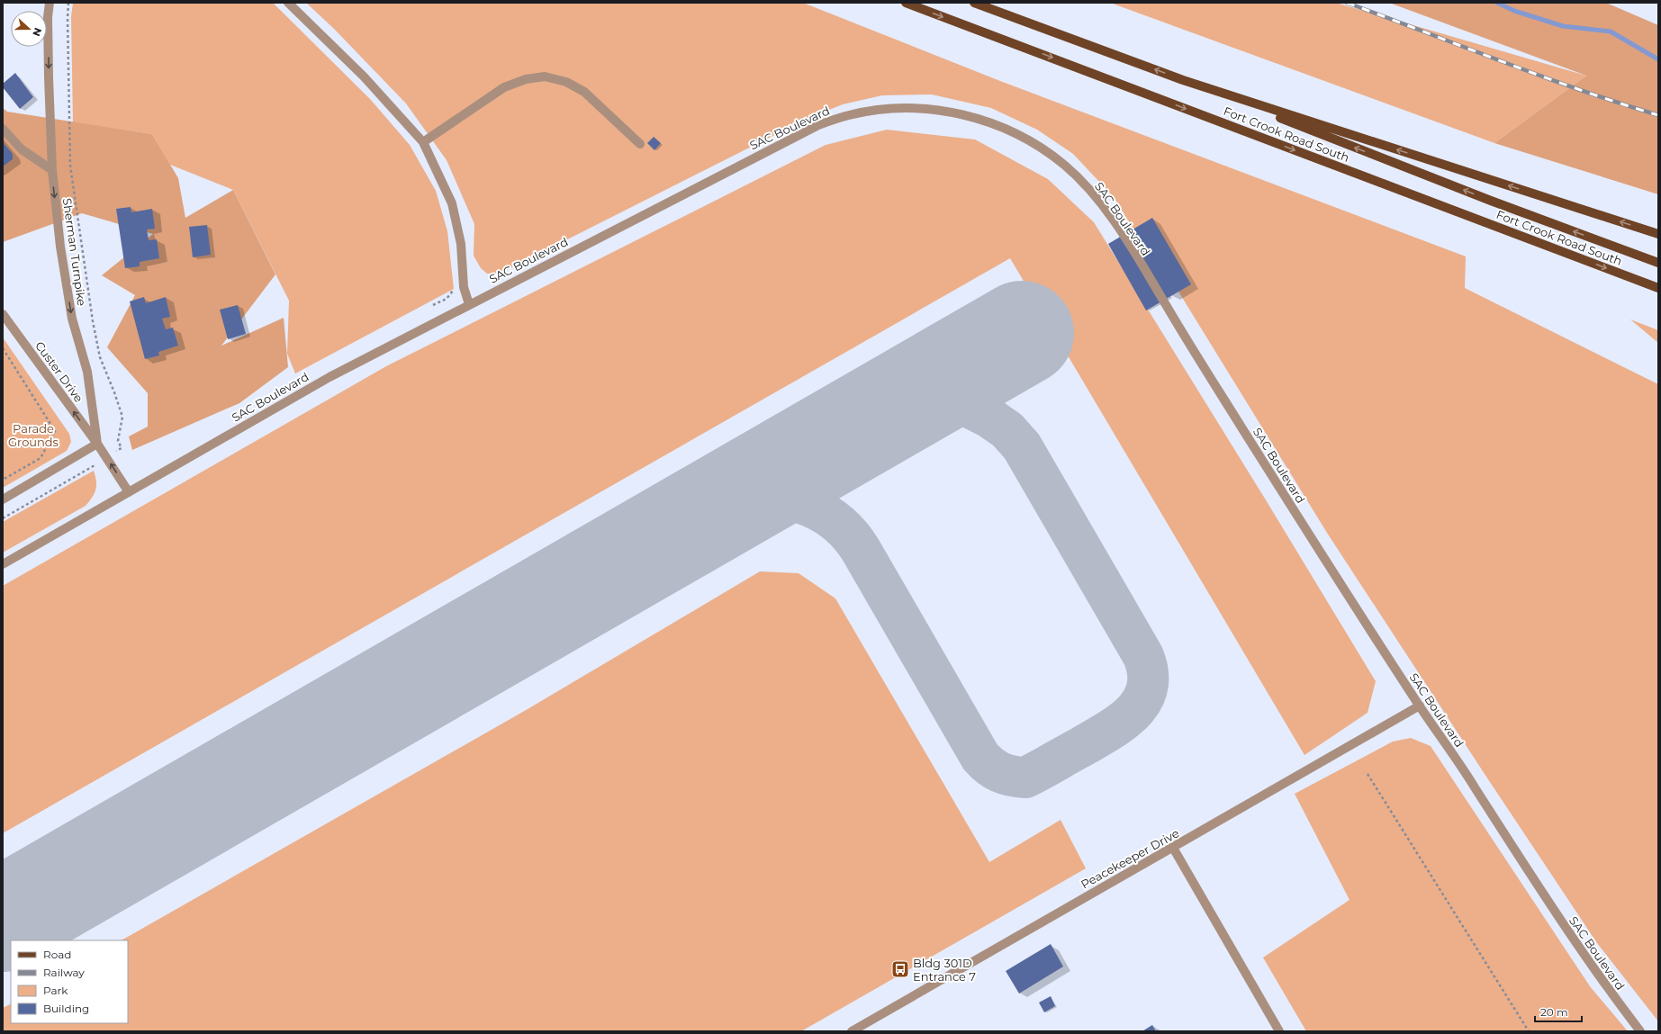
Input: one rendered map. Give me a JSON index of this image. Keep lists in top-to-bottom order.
{
  "streets": {
    "main road": ["Fort Crook Road South"],
    "street": [
      "SAC Boulevard",
      "Sherman Turnpike",
      "Custer Drive",
      "Peacekeeper Drive"
    ]
  },
  "crossings": [
    ["SAC Boulevard", "Sherman Turnpike"],
    ["SAC Boulevard", "Peacekeeper Drive"],
    ["Sherman Turnpike", "Custer Drive"]
  ],
  "one_way": ["Custer Drive"],
  "parks": ["Parade Grounds"],
  "places": {
    "bus stop": ["Bldg 301D Entrance 7"]
  },
  "legend": [
    "Road",
    "Railway",
    "Park",
    "Building"
  ],
  "scale_bar": "20 m",
  "north": "right"
}
